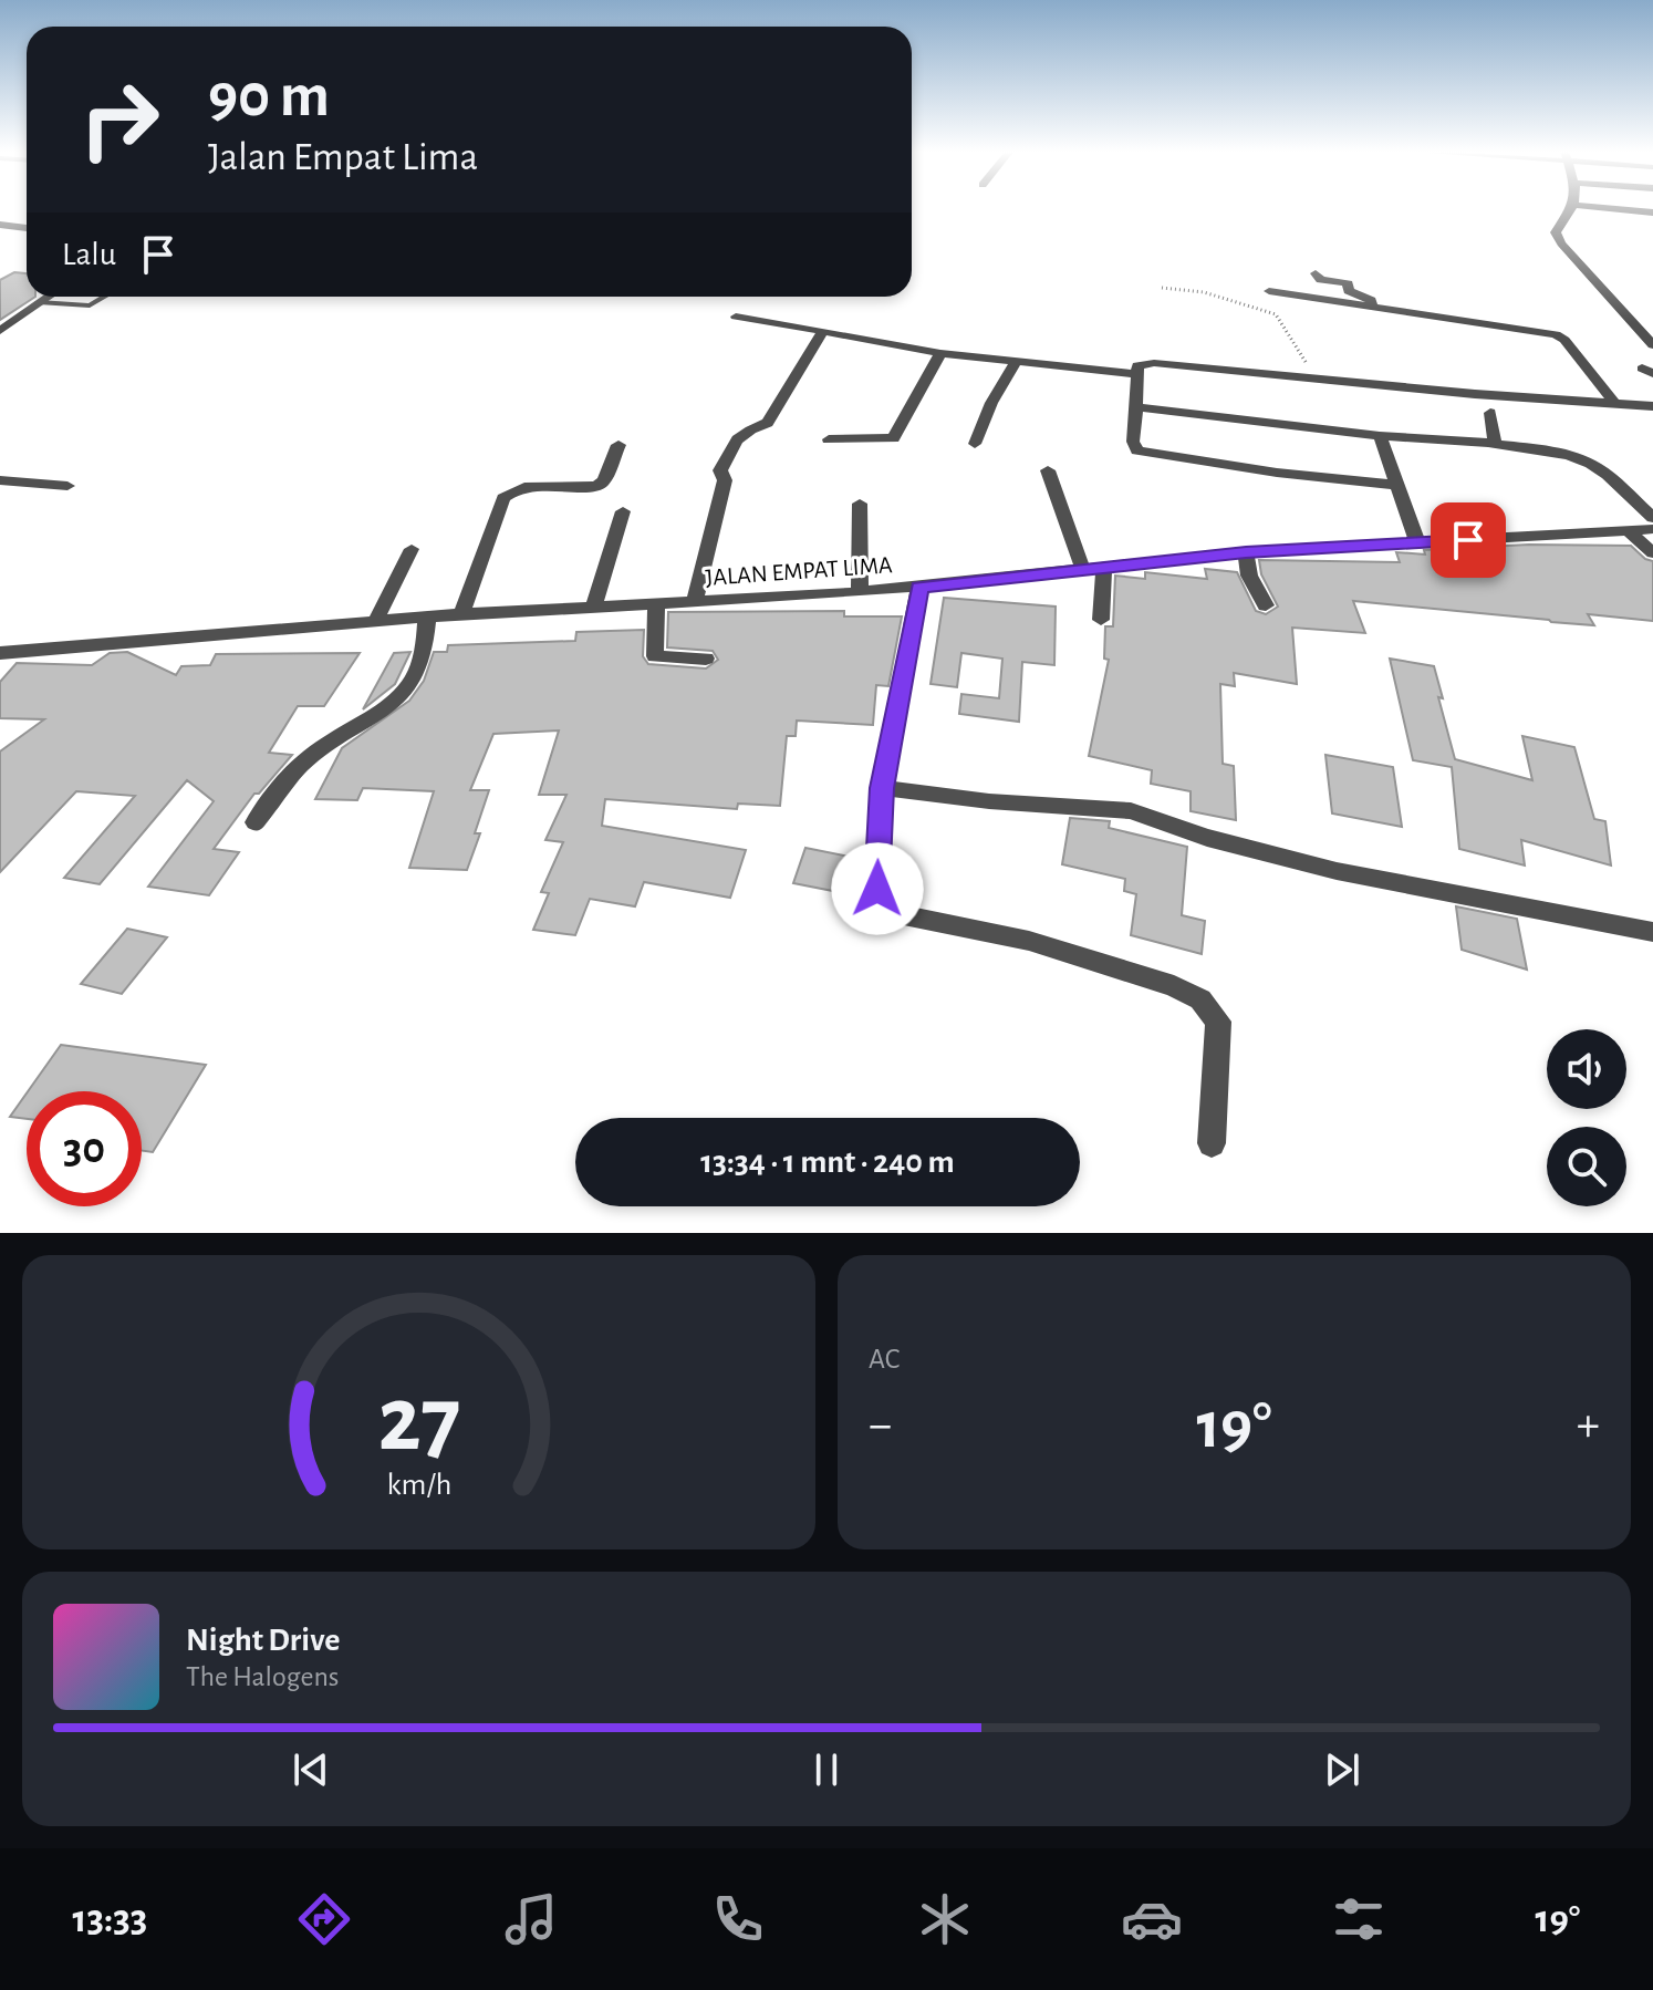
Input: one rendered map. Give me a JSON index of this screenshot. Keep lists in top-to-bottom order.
{
  "streets": {
    "street": ["JALAN EMPAT LIMA"]
  },
  "page": {
    "turn": ["90 m", "Jalan Empat Lima"],
    "then": "Lalu",
    "limit": "30",
    "trip": "13:34 · 1 mnt · 240 m",
    "tile": "AC",
    "heat": ["−", "19°", "+"],
    "song": ["Night Drive", "The Halogens"],
    "tabs": ["13:33", "19°"],
    "gauge": ["27", "km/h"]
  }
}
